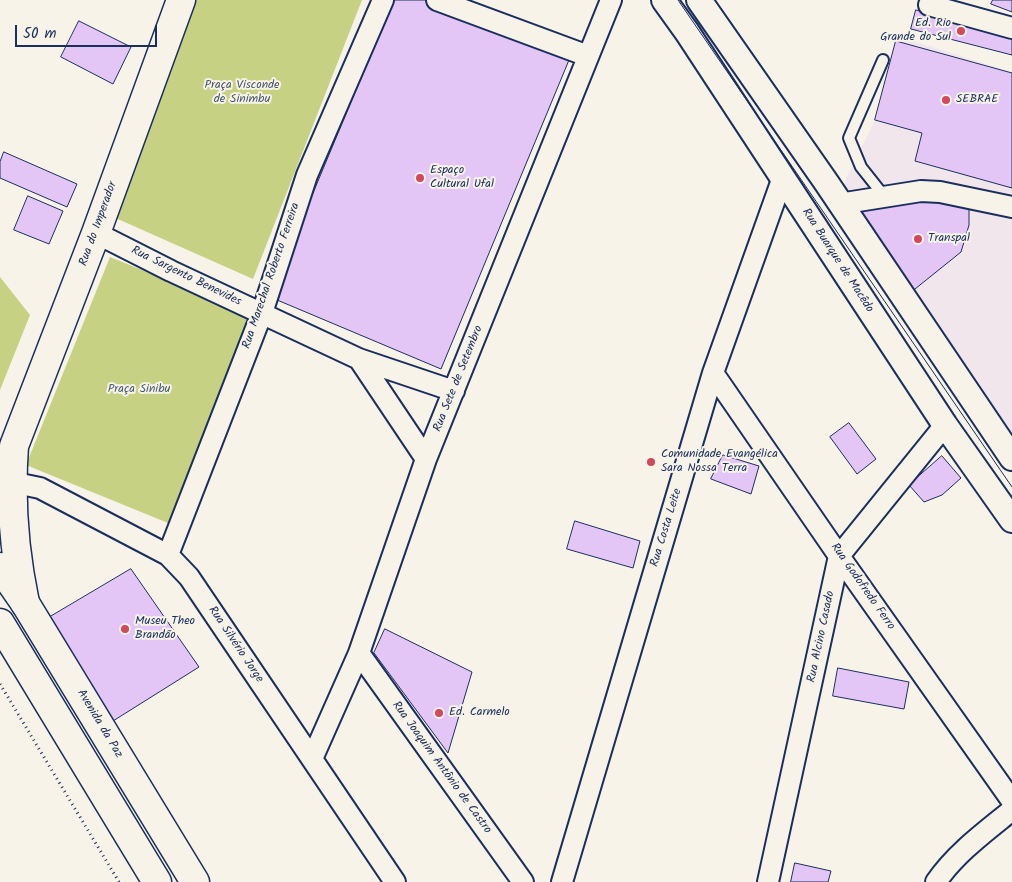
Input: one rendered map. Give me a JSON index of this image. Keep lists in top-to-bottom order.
{
  "streets": {
    "main road": ["Rua do Imperador", "Avenida da Paz"],
    "street": [
      "Rua Buarque de Macêdo",
      "Rua Marechal Roberto Ferreira",
      "Rua Sargento Benevides",
      "Rua Sete de Setembro",
      "Rua Costa Leite",
      "Rua Godofredo Ferro",
      "Rua Alcino Casado",
      "Rua Silvério Jorge",
      "Rua Joaquim Antônio de Castro"
    ]
  },
  "crossings": [
    ["Rua do Imperador", "Rua Sargento Benevides"],
    ["Rua do Imperador", "Rua Silvério Jorge"],
    ["Rua do Imperador", "Avenida da Paz"],
    ["Rua Buarque de Macêdo", "Rua Costa Leite"],
    ["Rua Buarque de Macêdo", "Rua Alcino Casado"],
    ["Rua Marechal Roberto Ferreira", "Rua Sargento Benevides"],
    ["Rua Marechal Roberto Ferreira", "Rua Silvério Jorge"],
    ["Rua Sargento Benevides", "Rua Sete de Setembro"],
    ["Rua Sete de Setembro", "Rua Silvério Jorge"],
    ["Rua Sete de Setembro", "Rua Joaquim Antônio de Castro"],
    ["Rua Costa Leite", "Rua Godofredo Ferro"],
    ["Rua Godofredo Ferro", "Rua Alcino Casado"]
  ],
  "parks": ["Praça Visconde de Sinimbu", "Praça Sinibu"],
  "places": [
    "Ed. Rio Grande do Sul",
    "SEBRAE",
    "Espaço Cultural Ufal",
    "Transpal",
    "Comunidade Evangélica Sara Nossa Terra",
    "Museu Theo Brandão",
    "Ed. Carmelo"
  ],
  "scale_bar": "50 m"
}
